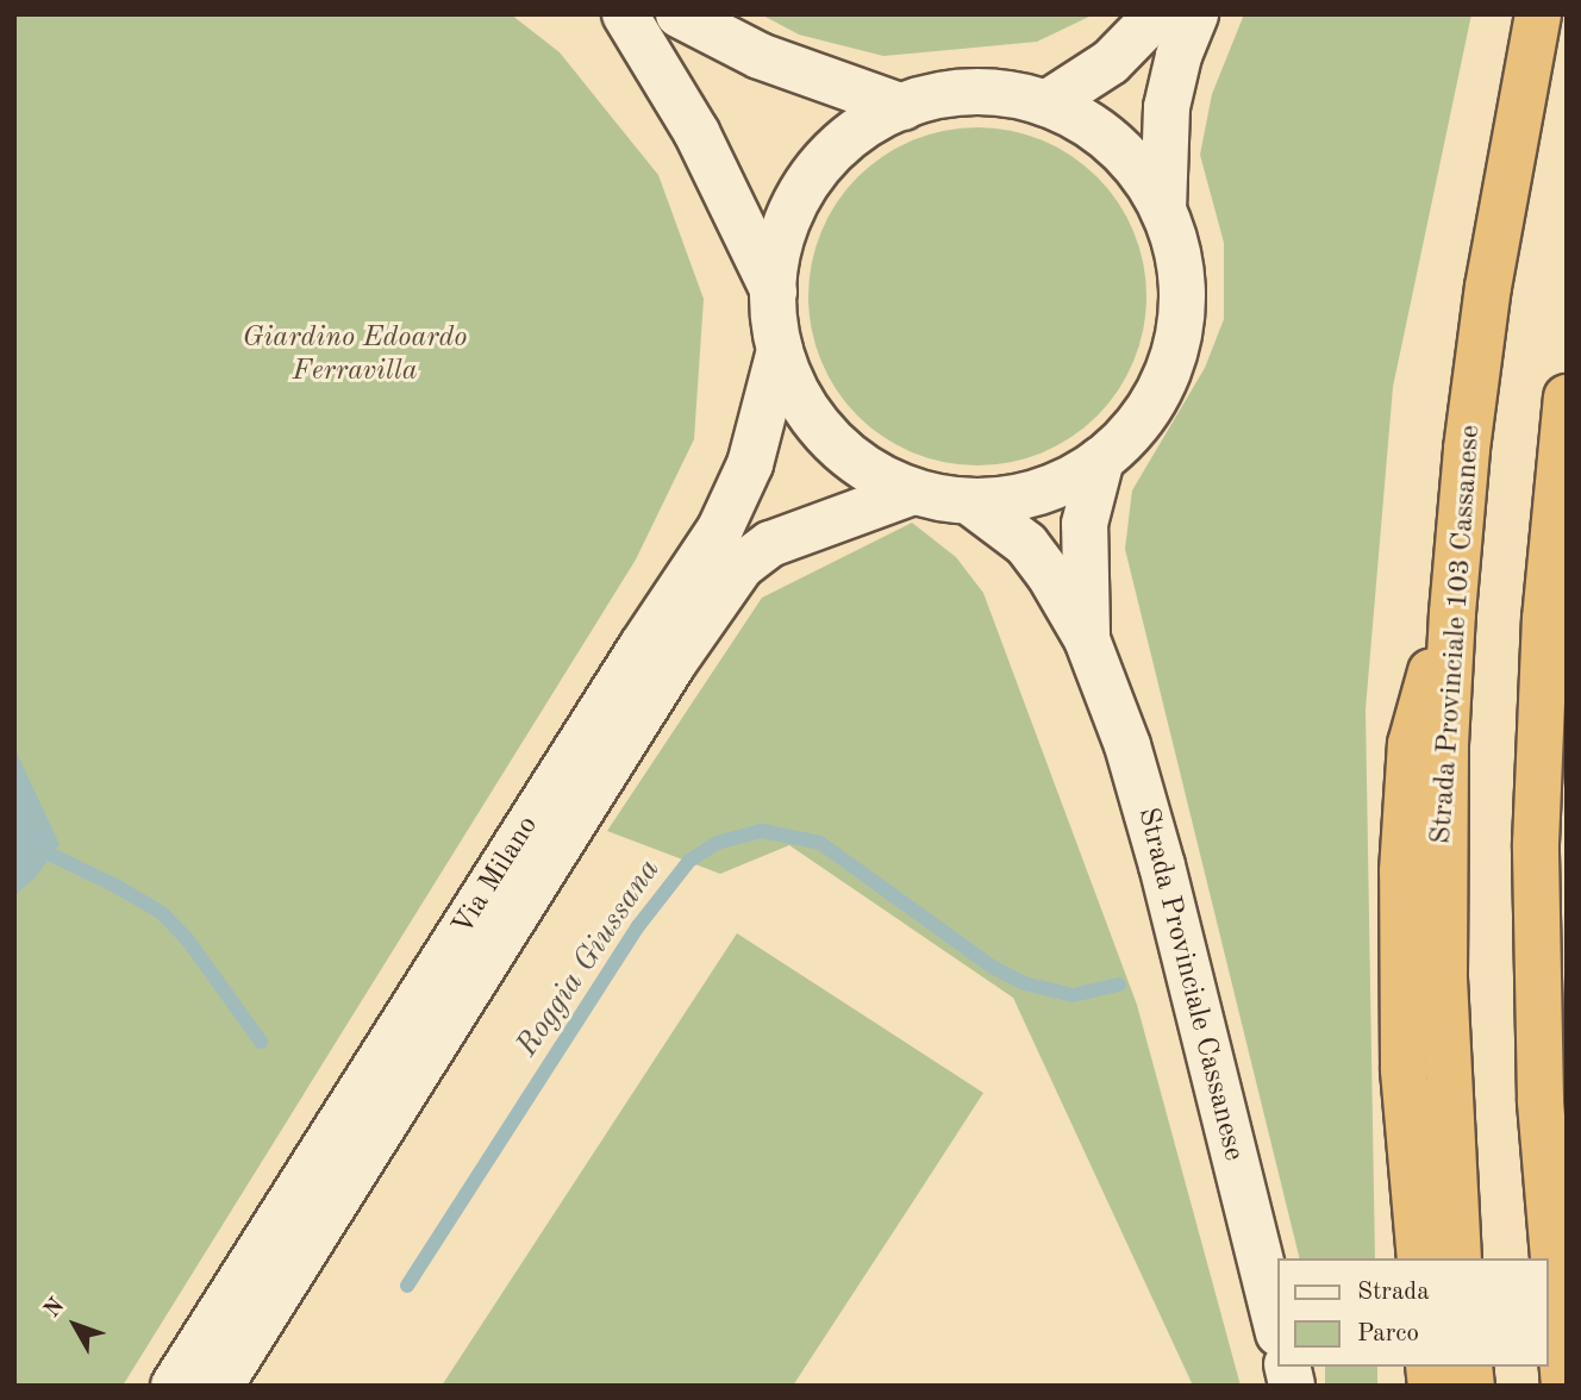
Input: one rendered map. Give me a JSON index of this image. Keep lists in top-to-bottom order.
{
  "streets": {
    "highway": ["Strada Provinciale 103 Cassanese"],
    "street": ["Via Milano", "Strada Provinciale Cassanese"]
  },
  "crossings": [
    ["Via Milano", "Strada Provinciale Cassanese"]
  ],
  "water": ["Roggia Giussana"],
  "parks": ["Giardino Edoardo Ferravilla"],
  "legend": ["Strada", "Parco"],
  "north": "top left"
}
